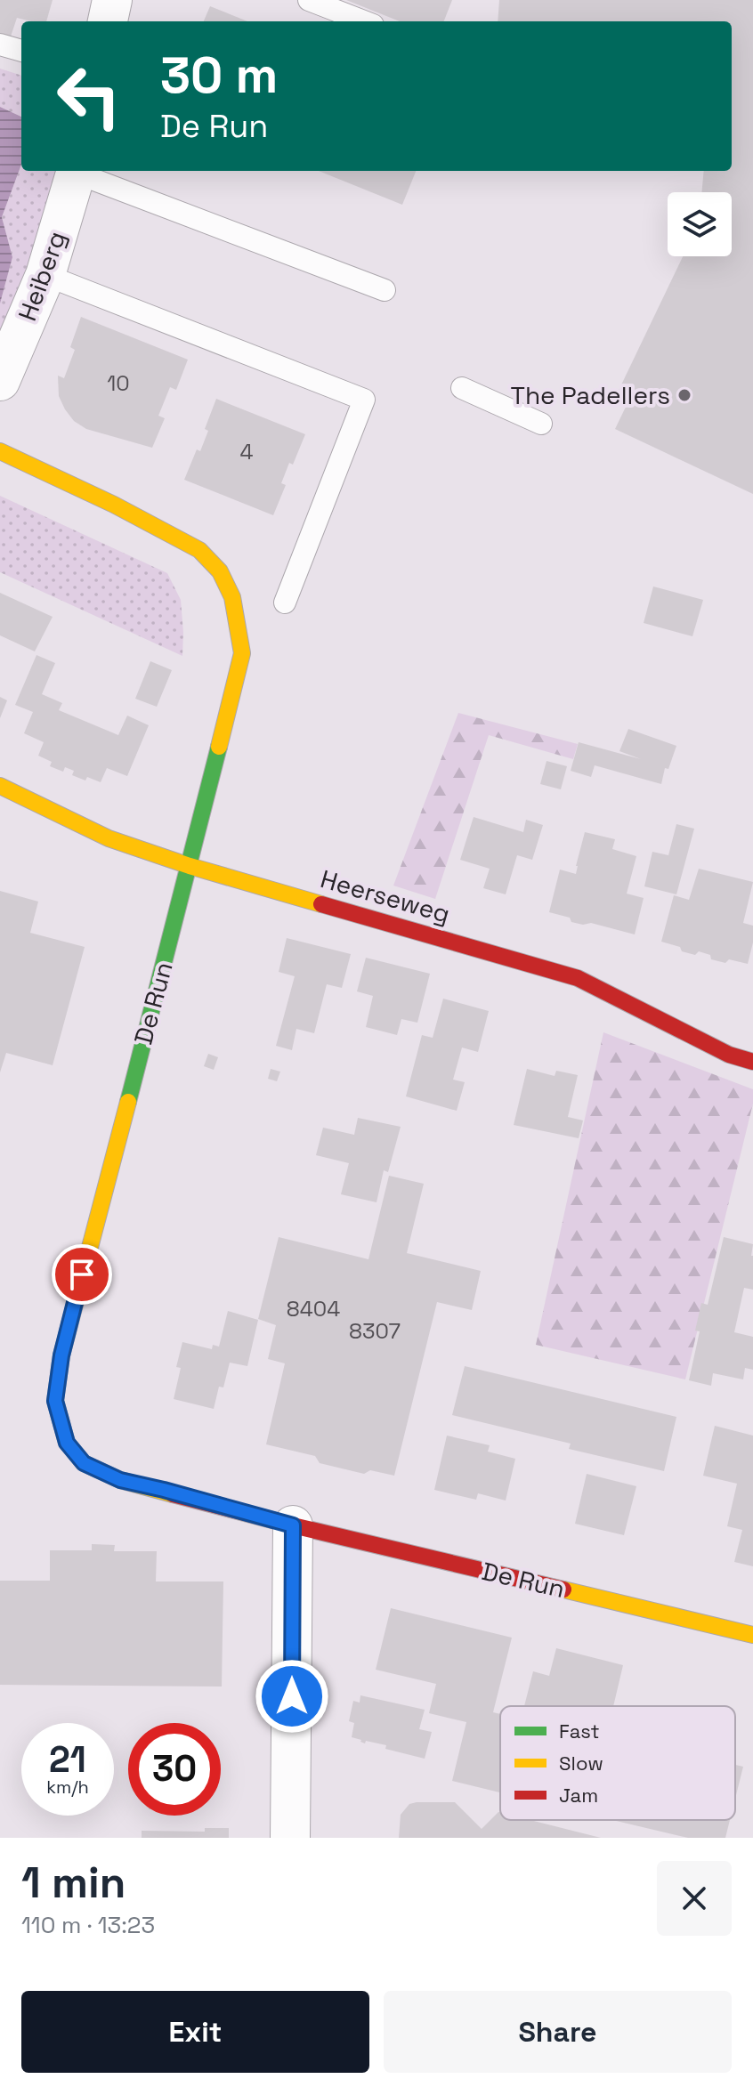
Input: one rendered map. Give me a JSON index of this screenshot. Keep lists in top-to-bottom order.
{
  "streets": {
    "street": ["Heiberg", "Heerseweg", "De Run"]
  },
  "crossings": [
    ["Heerseweg", "De Run"]
  ],
  "places": ["The Padellers"],
  "house_numbers": [
    "10",
    "4",
    "8404",
    "8307"
  ],
  "legend": ["Fast", "Slow", "Jam"],
  "page": {
    "turn": ["30 m", "De Run"],
    "speed": "21 km/h",
    "limit": "30",
    "heading": ["1 min", "110 m · 13:23"],
    "buttons": ["Exit", "Share"]
  }
}
